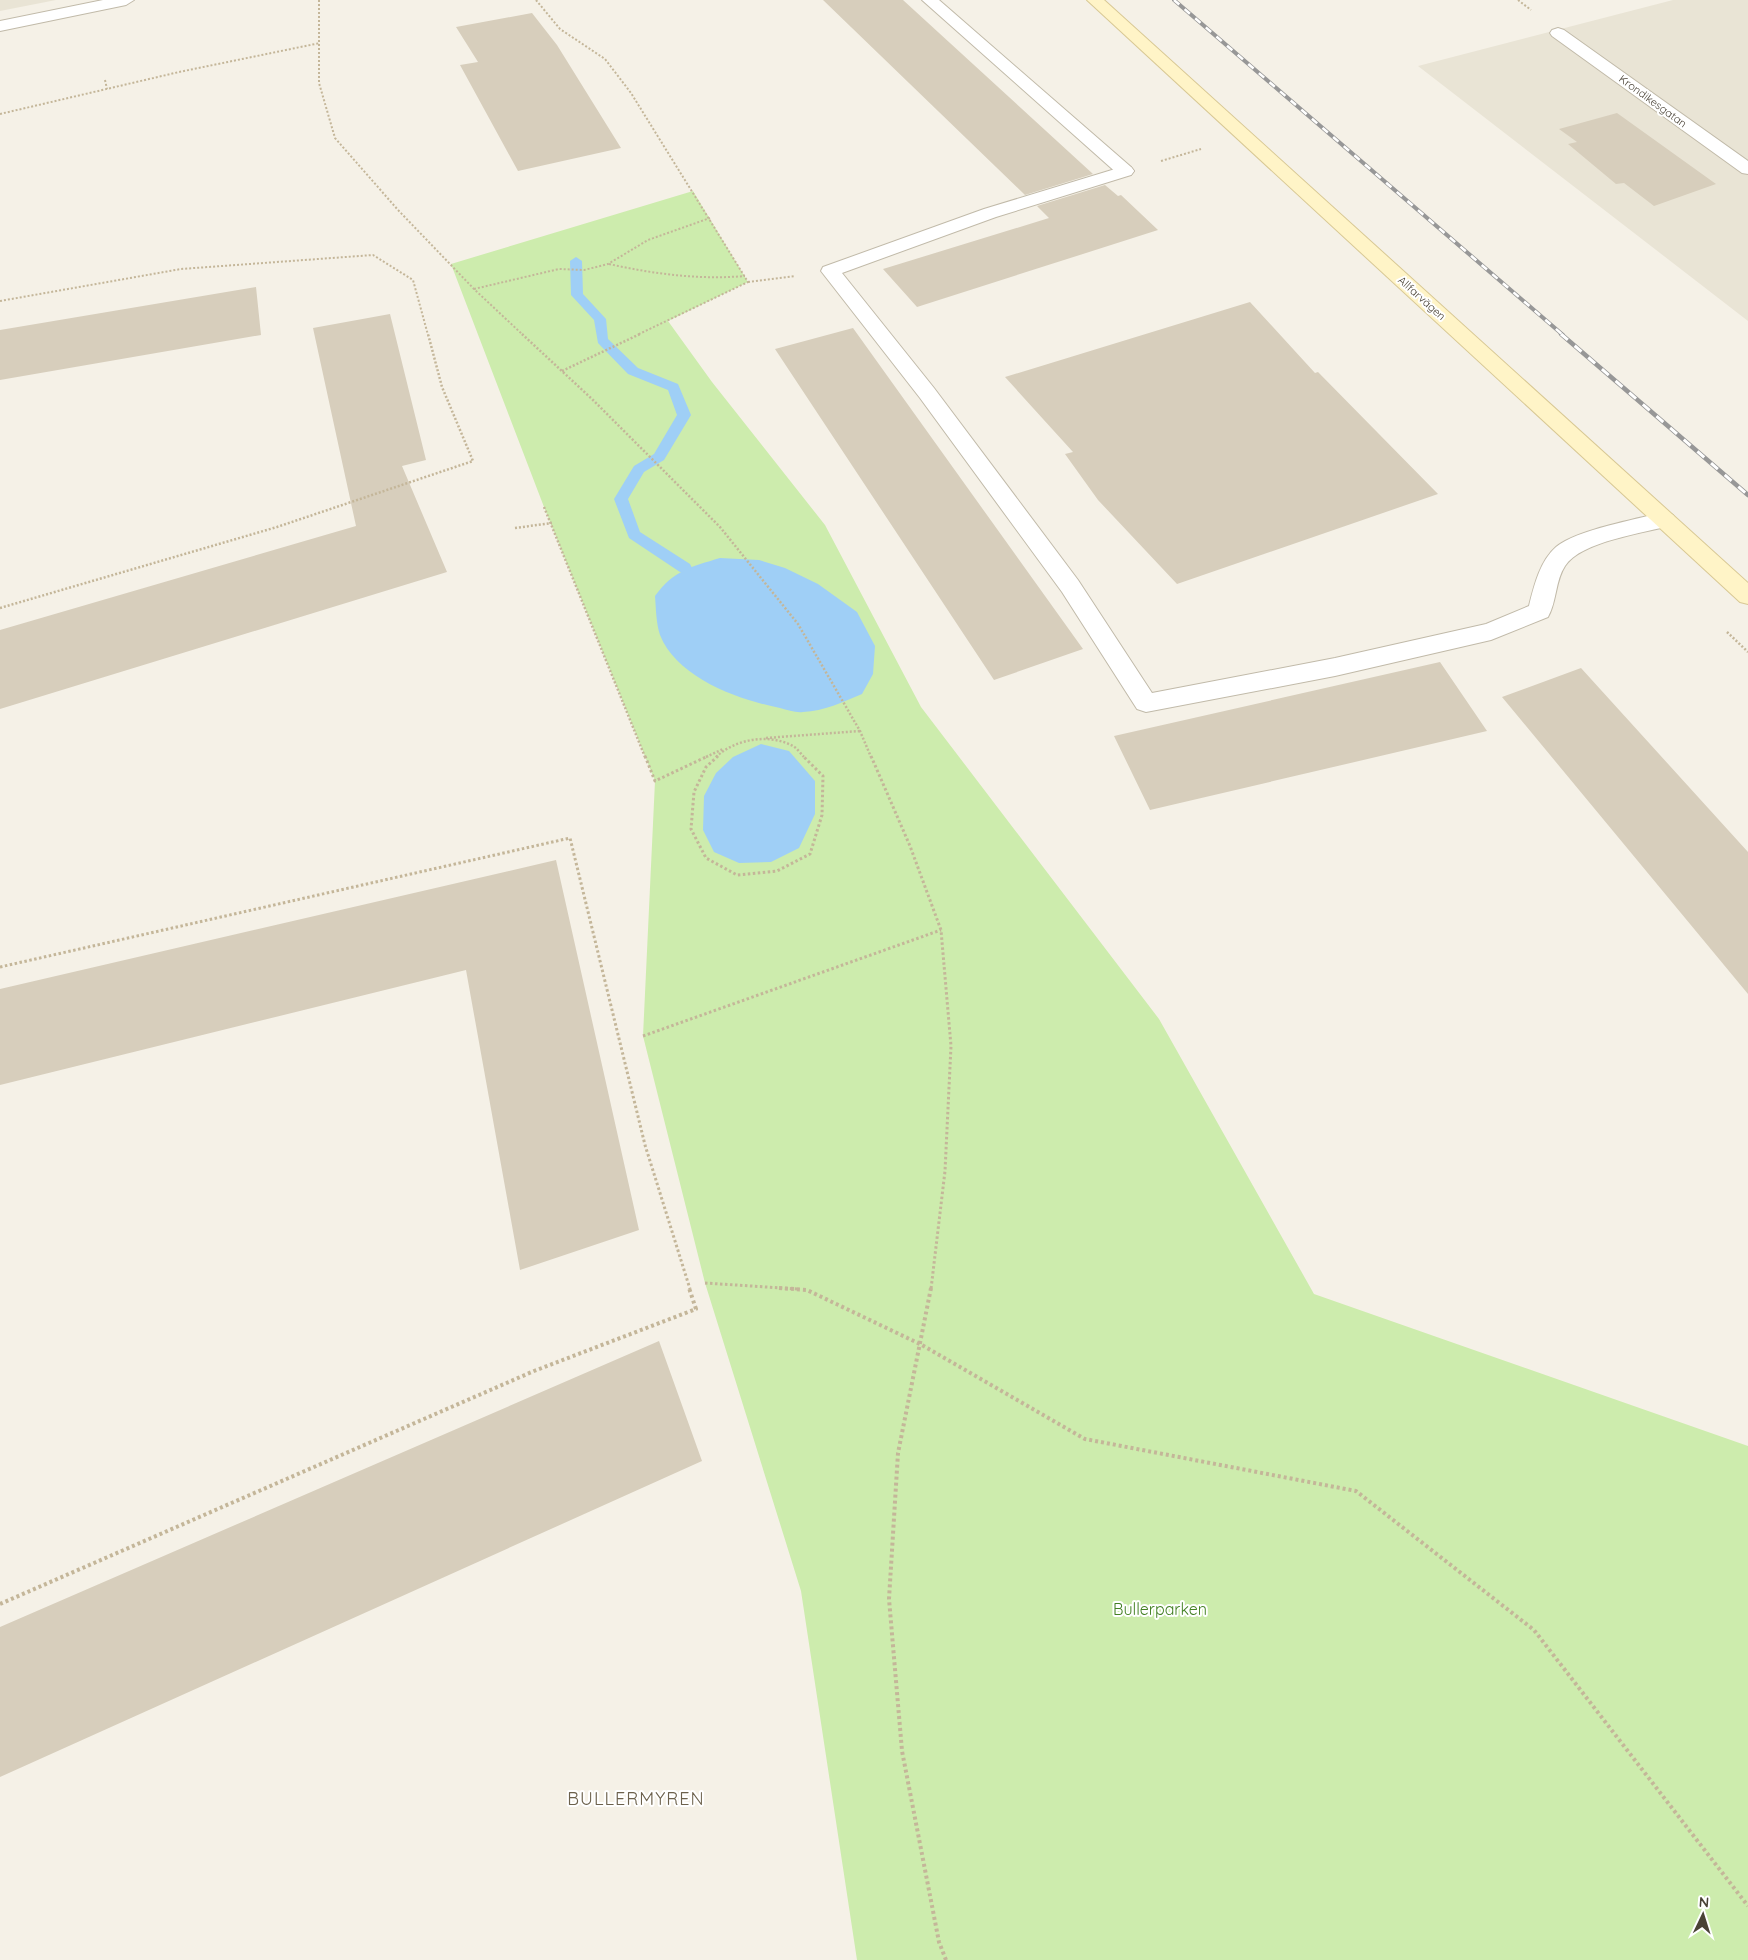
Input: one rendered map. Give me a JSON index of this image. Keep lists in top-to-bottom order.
{
  "streets": {
    "street": ["Krondikesgatan", "Allfarvägen"]
  },
  "districts": ["BULLERMYREN"],
  "parks": ["Bullerparken"],
  "north": "top"
}
